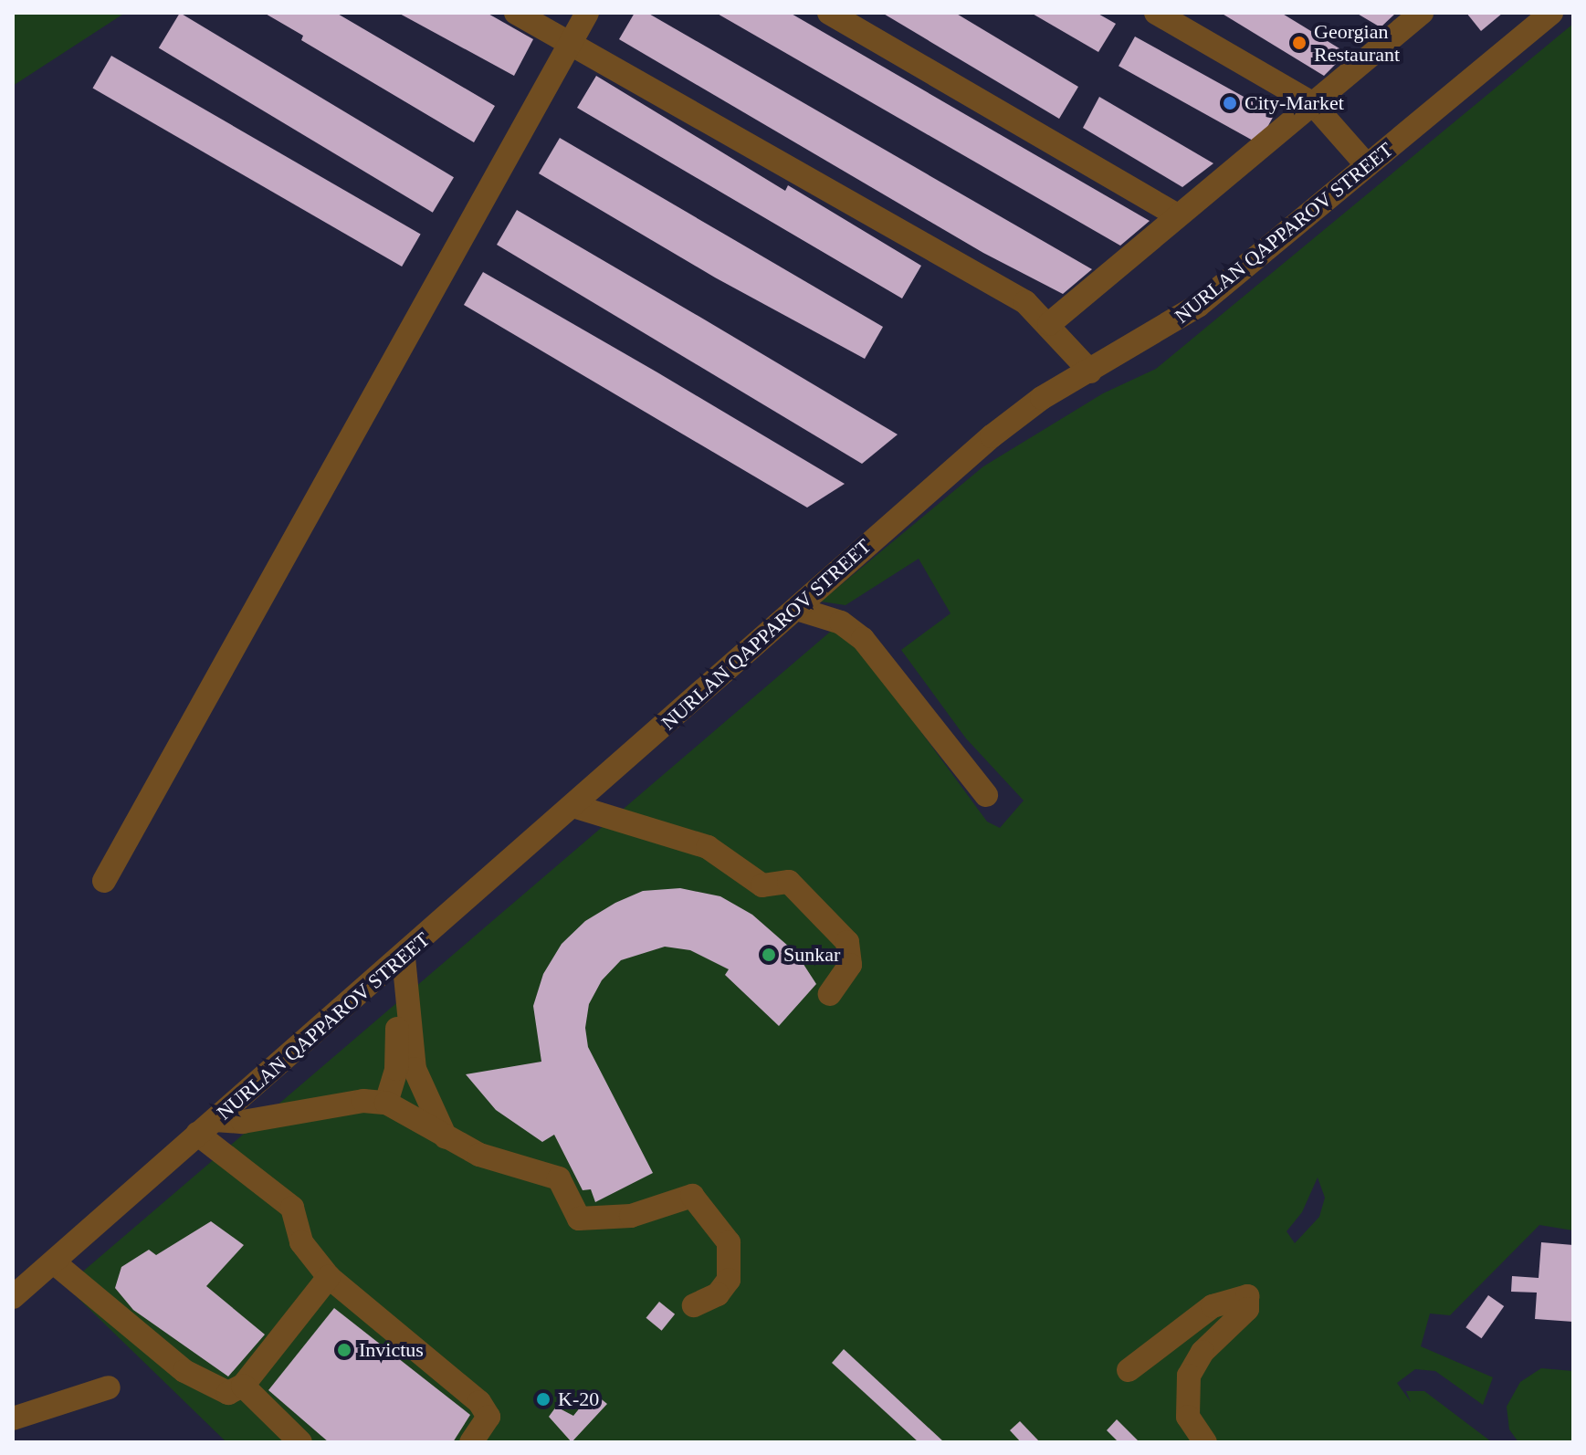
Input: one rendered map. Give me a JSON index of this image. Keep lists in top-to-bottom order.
{
  "streets": {
    "street": ["NURLAN QAPPAROV STREET"]
  },
  "places": [
    "Georgian Restaurant",
    "City-Market",
    "Sunkar",
    "Invictus",
    "K-20"
  ]
}
